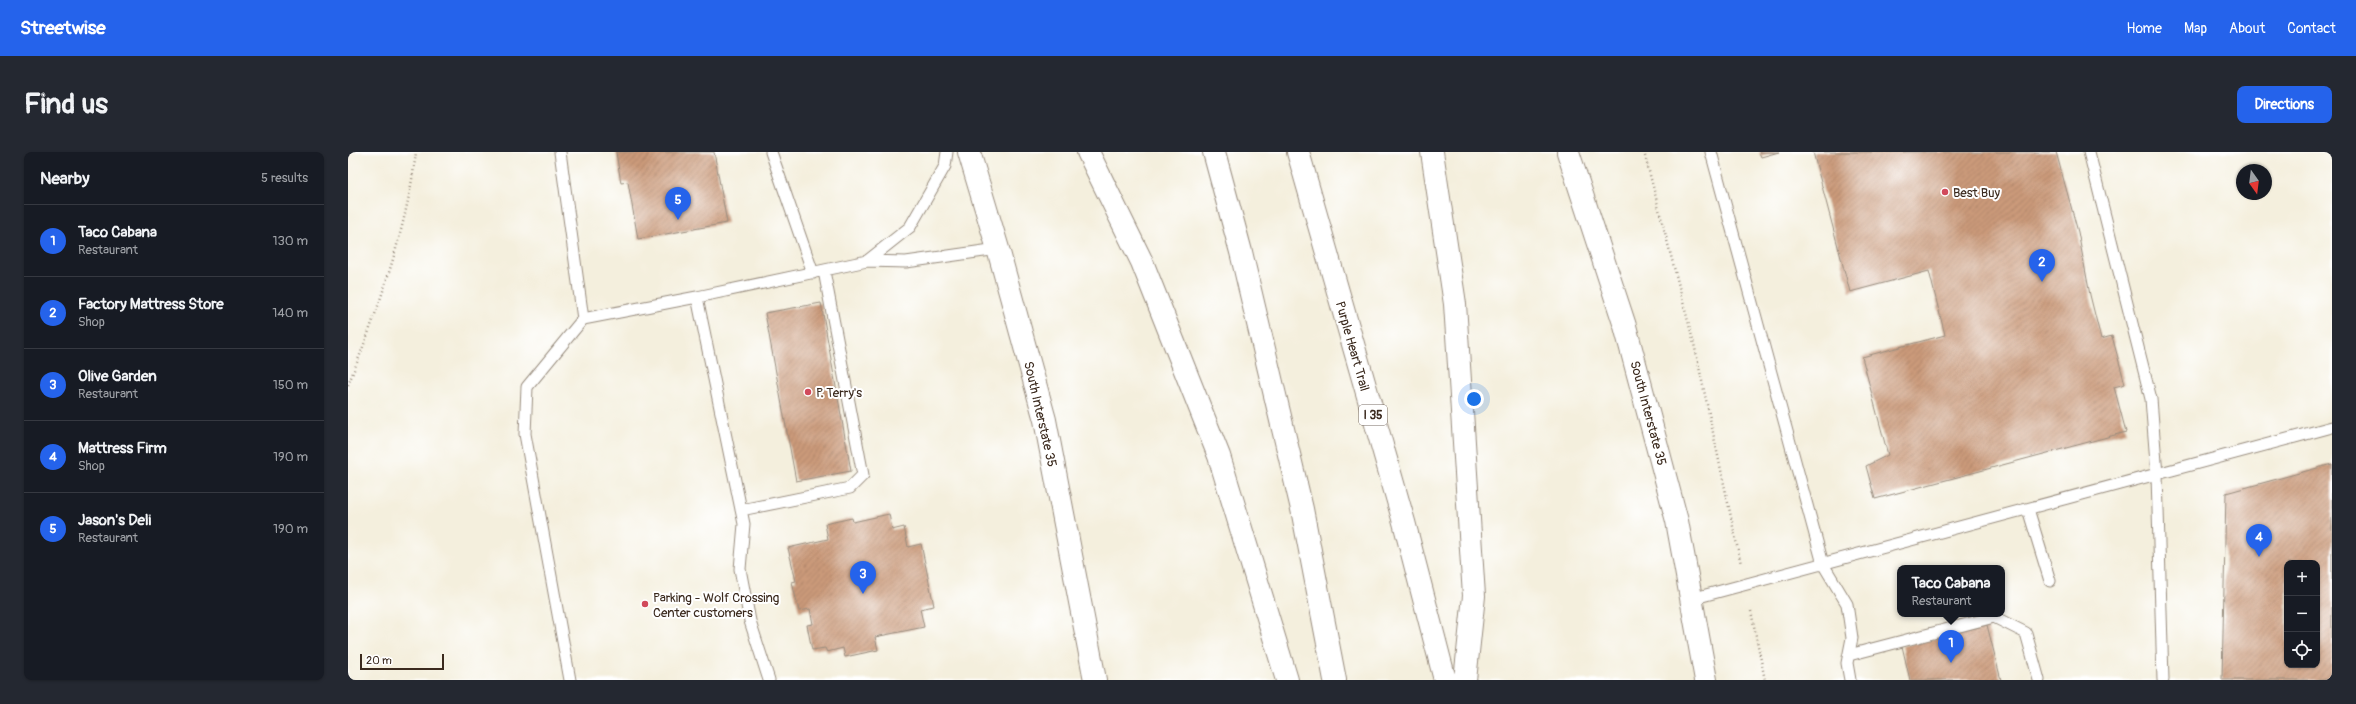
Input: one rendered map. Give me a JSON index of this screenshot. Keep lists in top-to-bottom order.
{
  "streets": {
    "main road": ["Purple Heart Trail", "South Interstate 35", "I 35"]
  },
  "places": ["Best Buy", "P. Terry's", "Parking - Wolf Crossing Center customers"],
  "scale_bar": "20 m",
  "north": "bottom",
  "page": {
    "header": "Streetwise",
    "nav": [
      "Home",
      "Map",
      "About",
      "Contact"
    ],
    "buttons": "Directions",
    "title": "Find us",
    "heading": ["Nearby", "5 results"],
    "pins": [
      "5",
      "2",
      "4",
      "3",
      "1"
    ],
    "list": [
      {
        "mark": "1",
        "name": "Taco Cabana",
        "note": "Restaurant",
        "value": "130 m"
      },
      {
        "mark": "2",
        "name": "Factory Mattress Store",
        "note": "Shop",
        "value": "140 m"
      },
      {
        "mark": "3",
        "name": "Olive Garden",
        "note": "Restaurant",
        "value": "150 m"
      },
      {
        "mark": "4",
        "name": "Mattress Firm",
        "note": "Shop",
        "value": "190 m"
      },
      {
        "mark": "5",
        "name": "Jason's Deli",
        "note": "Restaurant",
        "value": "190 m"
      }
    ],
    "map_buttons": ["+", "−"],
    "popup": ["Taco Cabana", "Restaurant"],
    "scale": "20 m"
  }
}
